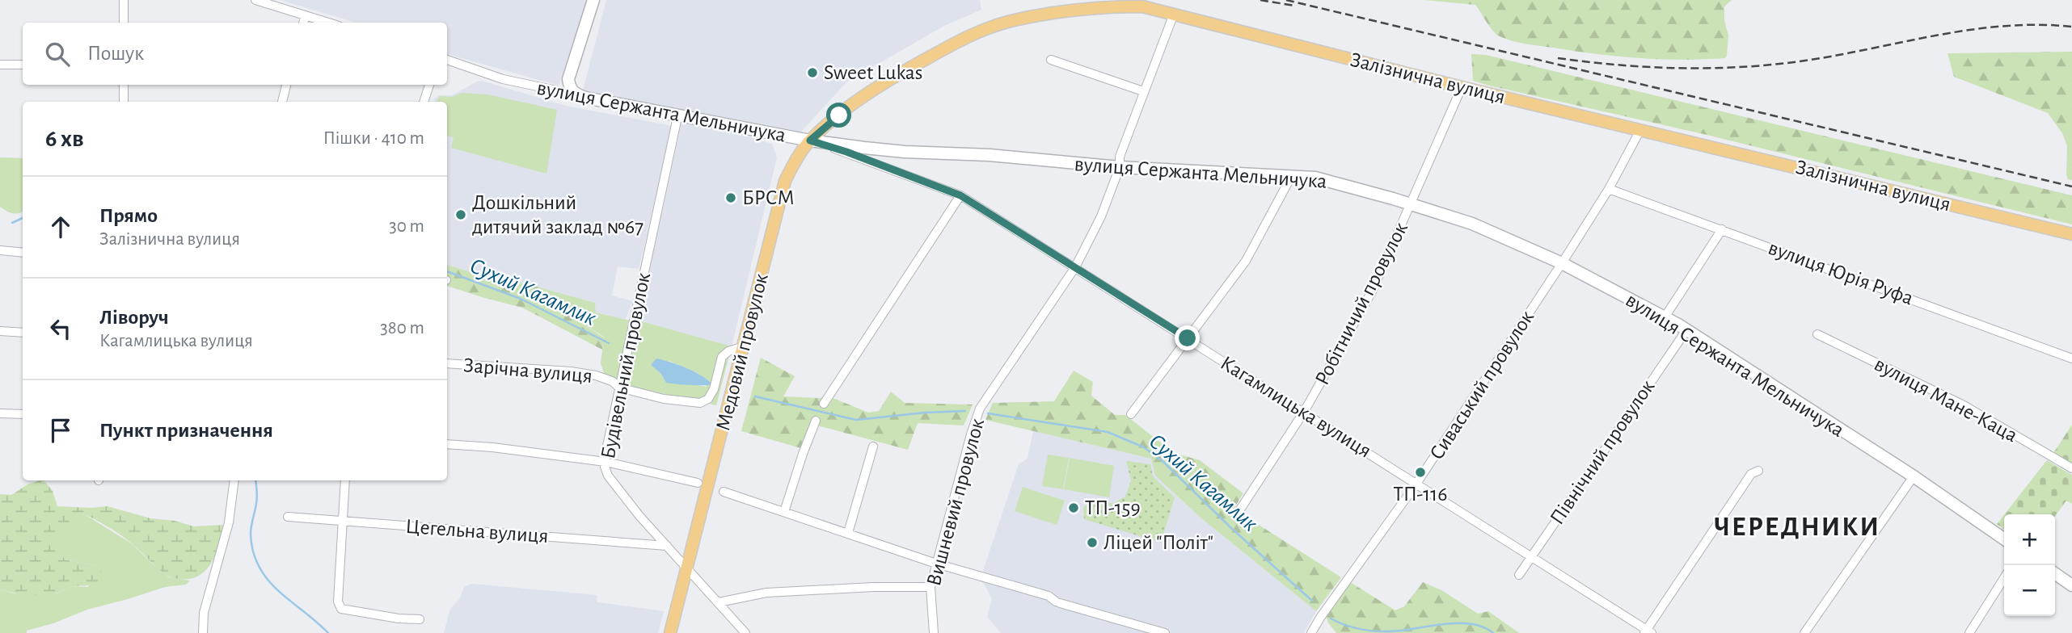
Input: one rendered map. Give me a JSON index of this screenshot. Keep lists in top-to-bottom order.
{
  "streets": {
    "main road": ["Залізнична вулиця", "Медовий провулок"],
    "street": [
      "вулиця Сержанта Мельничука",
      "вулиця Юрія Руфа",
      "Робітничий провулок",
      "Будівельний провулок",
      "Зарічна вулиця",
      "Сиваський провулок",
      "вулиця Мане-Каца",
      "Кагамлицька вулиця",
      "Північний провулок",
      "Вишневий провулок",
      "Цегельна вулиця"
    ]
  },
  "crossings": [
    ["Залізнична вулиця", "вулиця Сержанта Мельничука"],
    ["Залізнична вулиця", "Робітничий провулок"],
    ["Залізнична вулиця", "Медовий провулок"],
    ["Залізнична вулиця", "Сиваський провулок"],
    ["Залізнична вулиця", "Кагамлицька вулиця"],
    ["Залізнична вулиця", "Вишневий провулок"],
    ["вулиця Сержанта Мельничука", "Робітничий провулок"],
    ["вулиця Сержанта Мельничука", "Медовий провулок"],
    ["вулиця Сержанта Мельничука", "Будівельний провулок"],
    ["вулиця Сержанта Мельничука", "Сиваський провулок"],
    ["вулиця Сержанта Мельничука", "Кагамлицька вулиця"],
    ["вулиця Сержанта Мельничука", "Північний провулок"],
    ["вулиця Сержанта Мельничука", "Вишневий провулок"],
    ["вулиця Юрія Руфа", "Сиваський провулок"],
    ["Робітничий провулок", "Кагамлицька вулиця"],
    ["Медовий провулок", "Будівельний провулок"],
    ["Медовий провулок", "Зарічна вулиця"],
    ["Медовий провулок", "Кагамлицька вулиця"],
    ["Будівельний провулок", "Зарічна вулиця"],
    ["Будівельний провулок", "Цегельна вулиця"],
    ["Сиваський провулок", "Кагамлицька вулиця"],
    ["Кагамлицька вулиця", "Північний провулок"],
    ["Кагамлицька вулиця", "Вишневий провулок"]
  ],
  "districts": ["ЧЕРЕДНИКИ"],
  "water": ["Сухий Кагамлик"],
  "places": [
    "Sweet Lukas",
    "БРСМ",
    "Дошкільний дитячий заклад №67",
    "ТП-116",
    "ТП-159",
    "Ліцей \"Політ\""
  ],
  "page": {
    "search": "Пошук",
    "heading": ["6 хв", "Пішки · 410 m"],
    "list": [
      ["Прямо", "Залізнична вулиця", "30 m"],
      ["Ліворуч", "Кагамлицька вулиця", "380 m"],
      "Пункт призначення"
    ],
    "map_buttons": ["+", "−"]
  }
}
